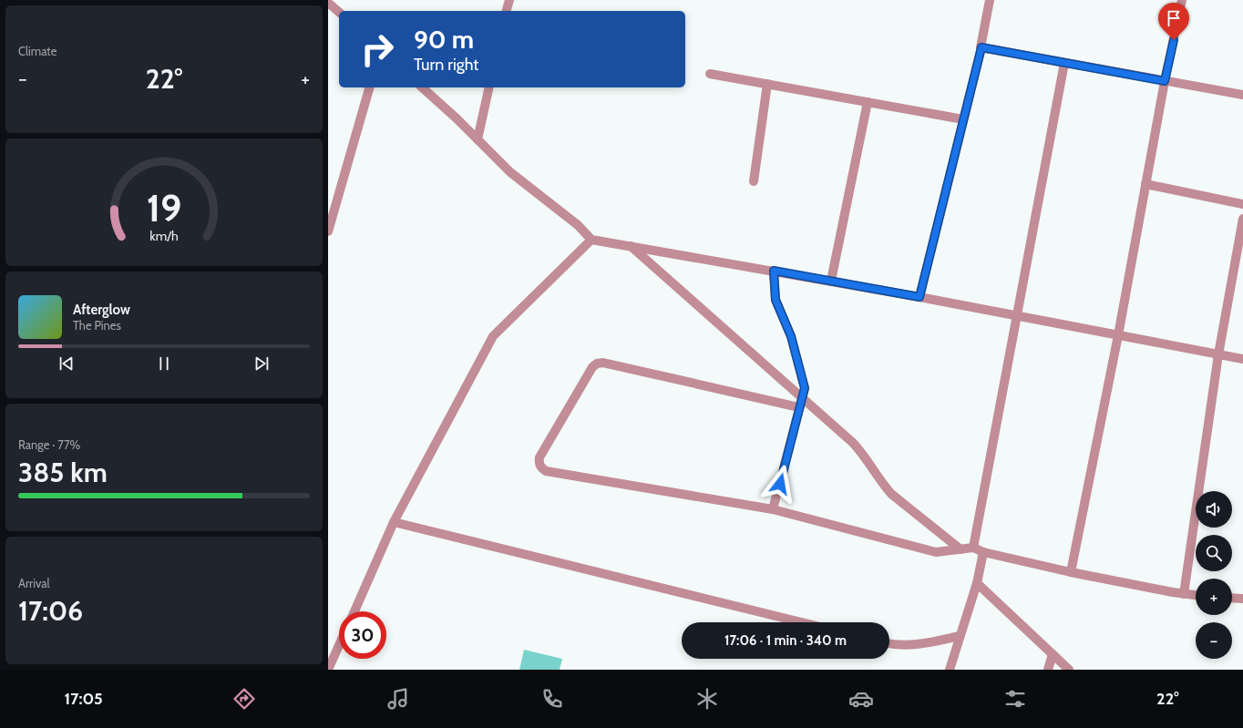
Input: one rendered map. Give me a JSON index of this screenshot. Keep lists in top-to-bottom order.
{
  "page": {
    "tile": [
      "Climate",
      ["Range · 77%", "385 km"],
      ["Arrival", "17:06"]
    ],
    "turn": ["90 m", "Turn right"],
    "heat": ["−", "22°", "+"],
    "song": ["Afterglow", "The Pines"],
    "map_buttons": ["+", "−"],
    "limit": "30",
    "trip": "17:06 · 1 min · 340 m",
    "tabs": ["17:05", "22°"],
    "gauge": ["19", "km/h"]
  }
}
